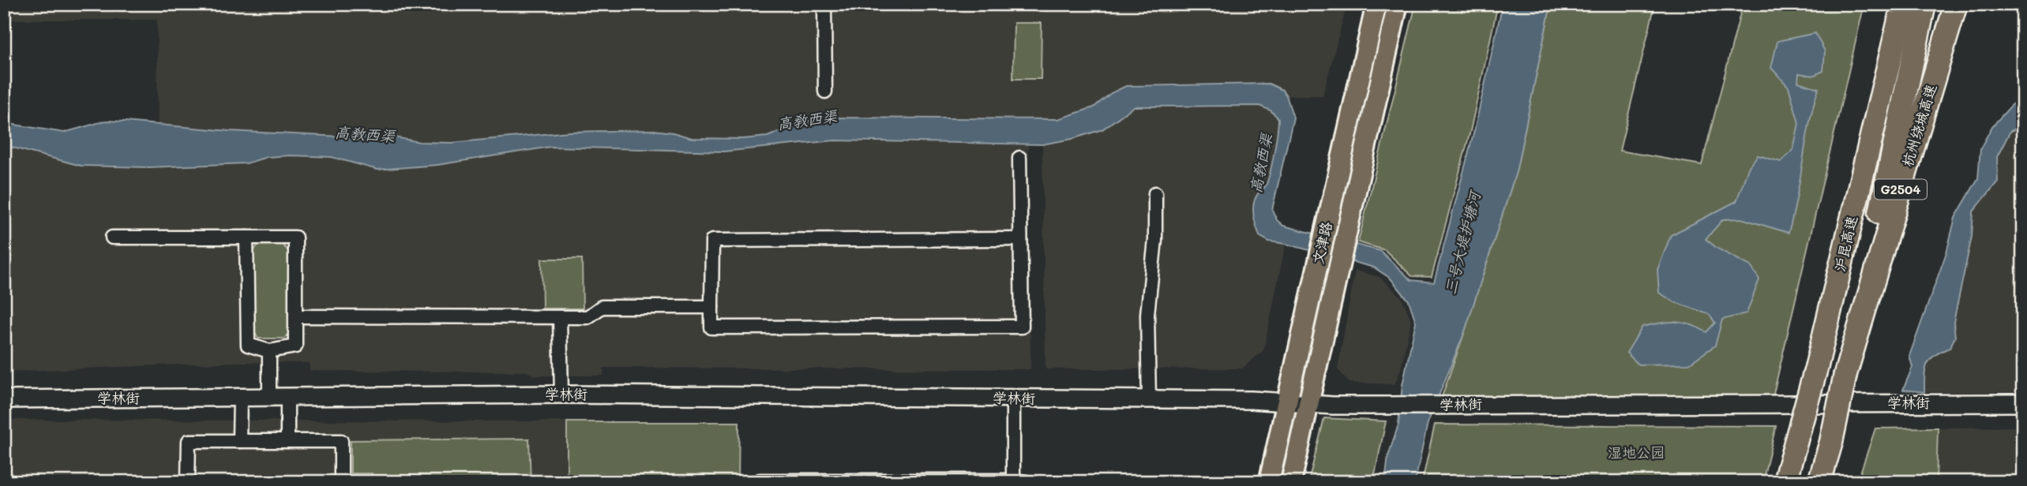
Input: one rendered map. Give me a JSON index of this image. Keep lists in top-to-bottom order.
{
  "streets": {
    "highway": ["杭州绕城高速", "G2504", "沪昆高速"],
    "main road": ["文津路", "学林街"]
  },
  "crossings": [
    ["杭州绕城高速", "沪昆高速"],
    ["文津路", "学林街"]
  ],
  "water": ["高教西渠", "三号大堤护塘河"],
  "parks": ["湿地公园"]
}
